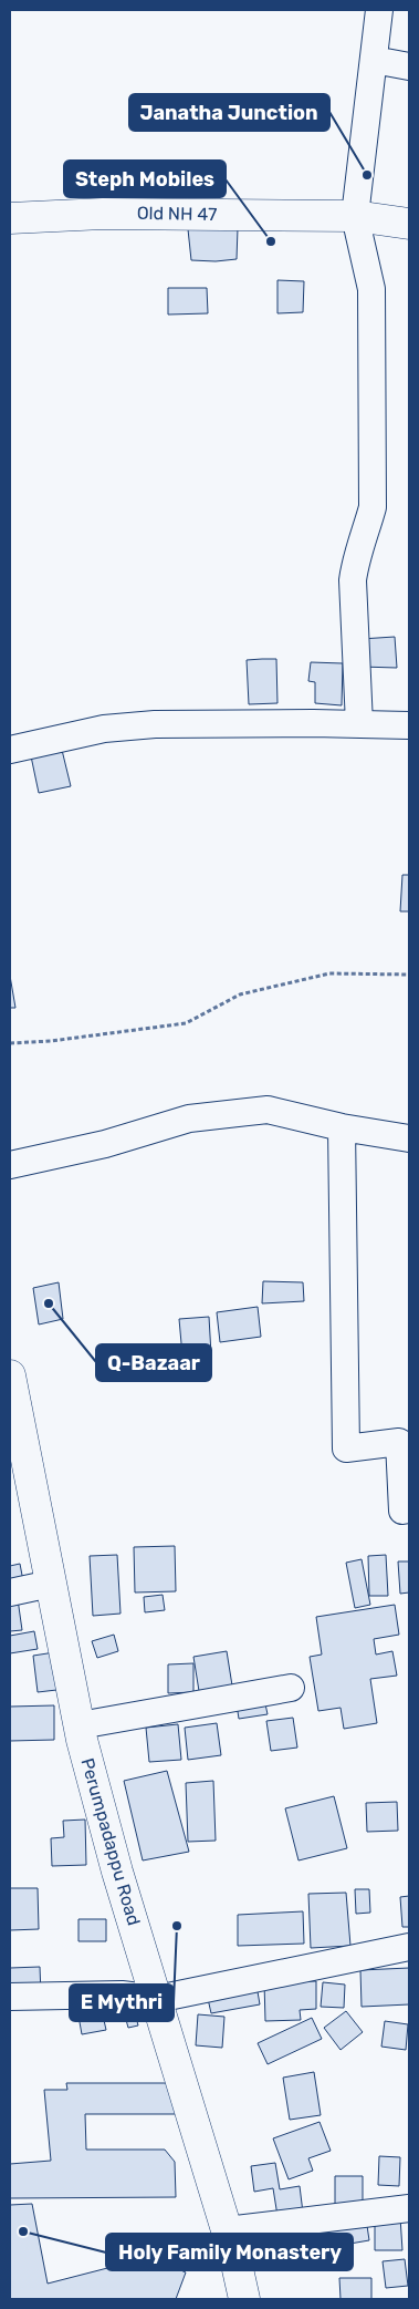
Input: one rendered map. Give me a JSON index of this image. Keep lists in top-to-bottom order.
{
  "streets": {
    "main road": ["Old NH 47", "Perumpadappu Road"]
  },
  "places": [
    "Janatha Junction",
    "Steph Mobiles",
    "Q-Bazaar",
    "E Mythri",
    "Holy Family Monastery"
  ]
}
